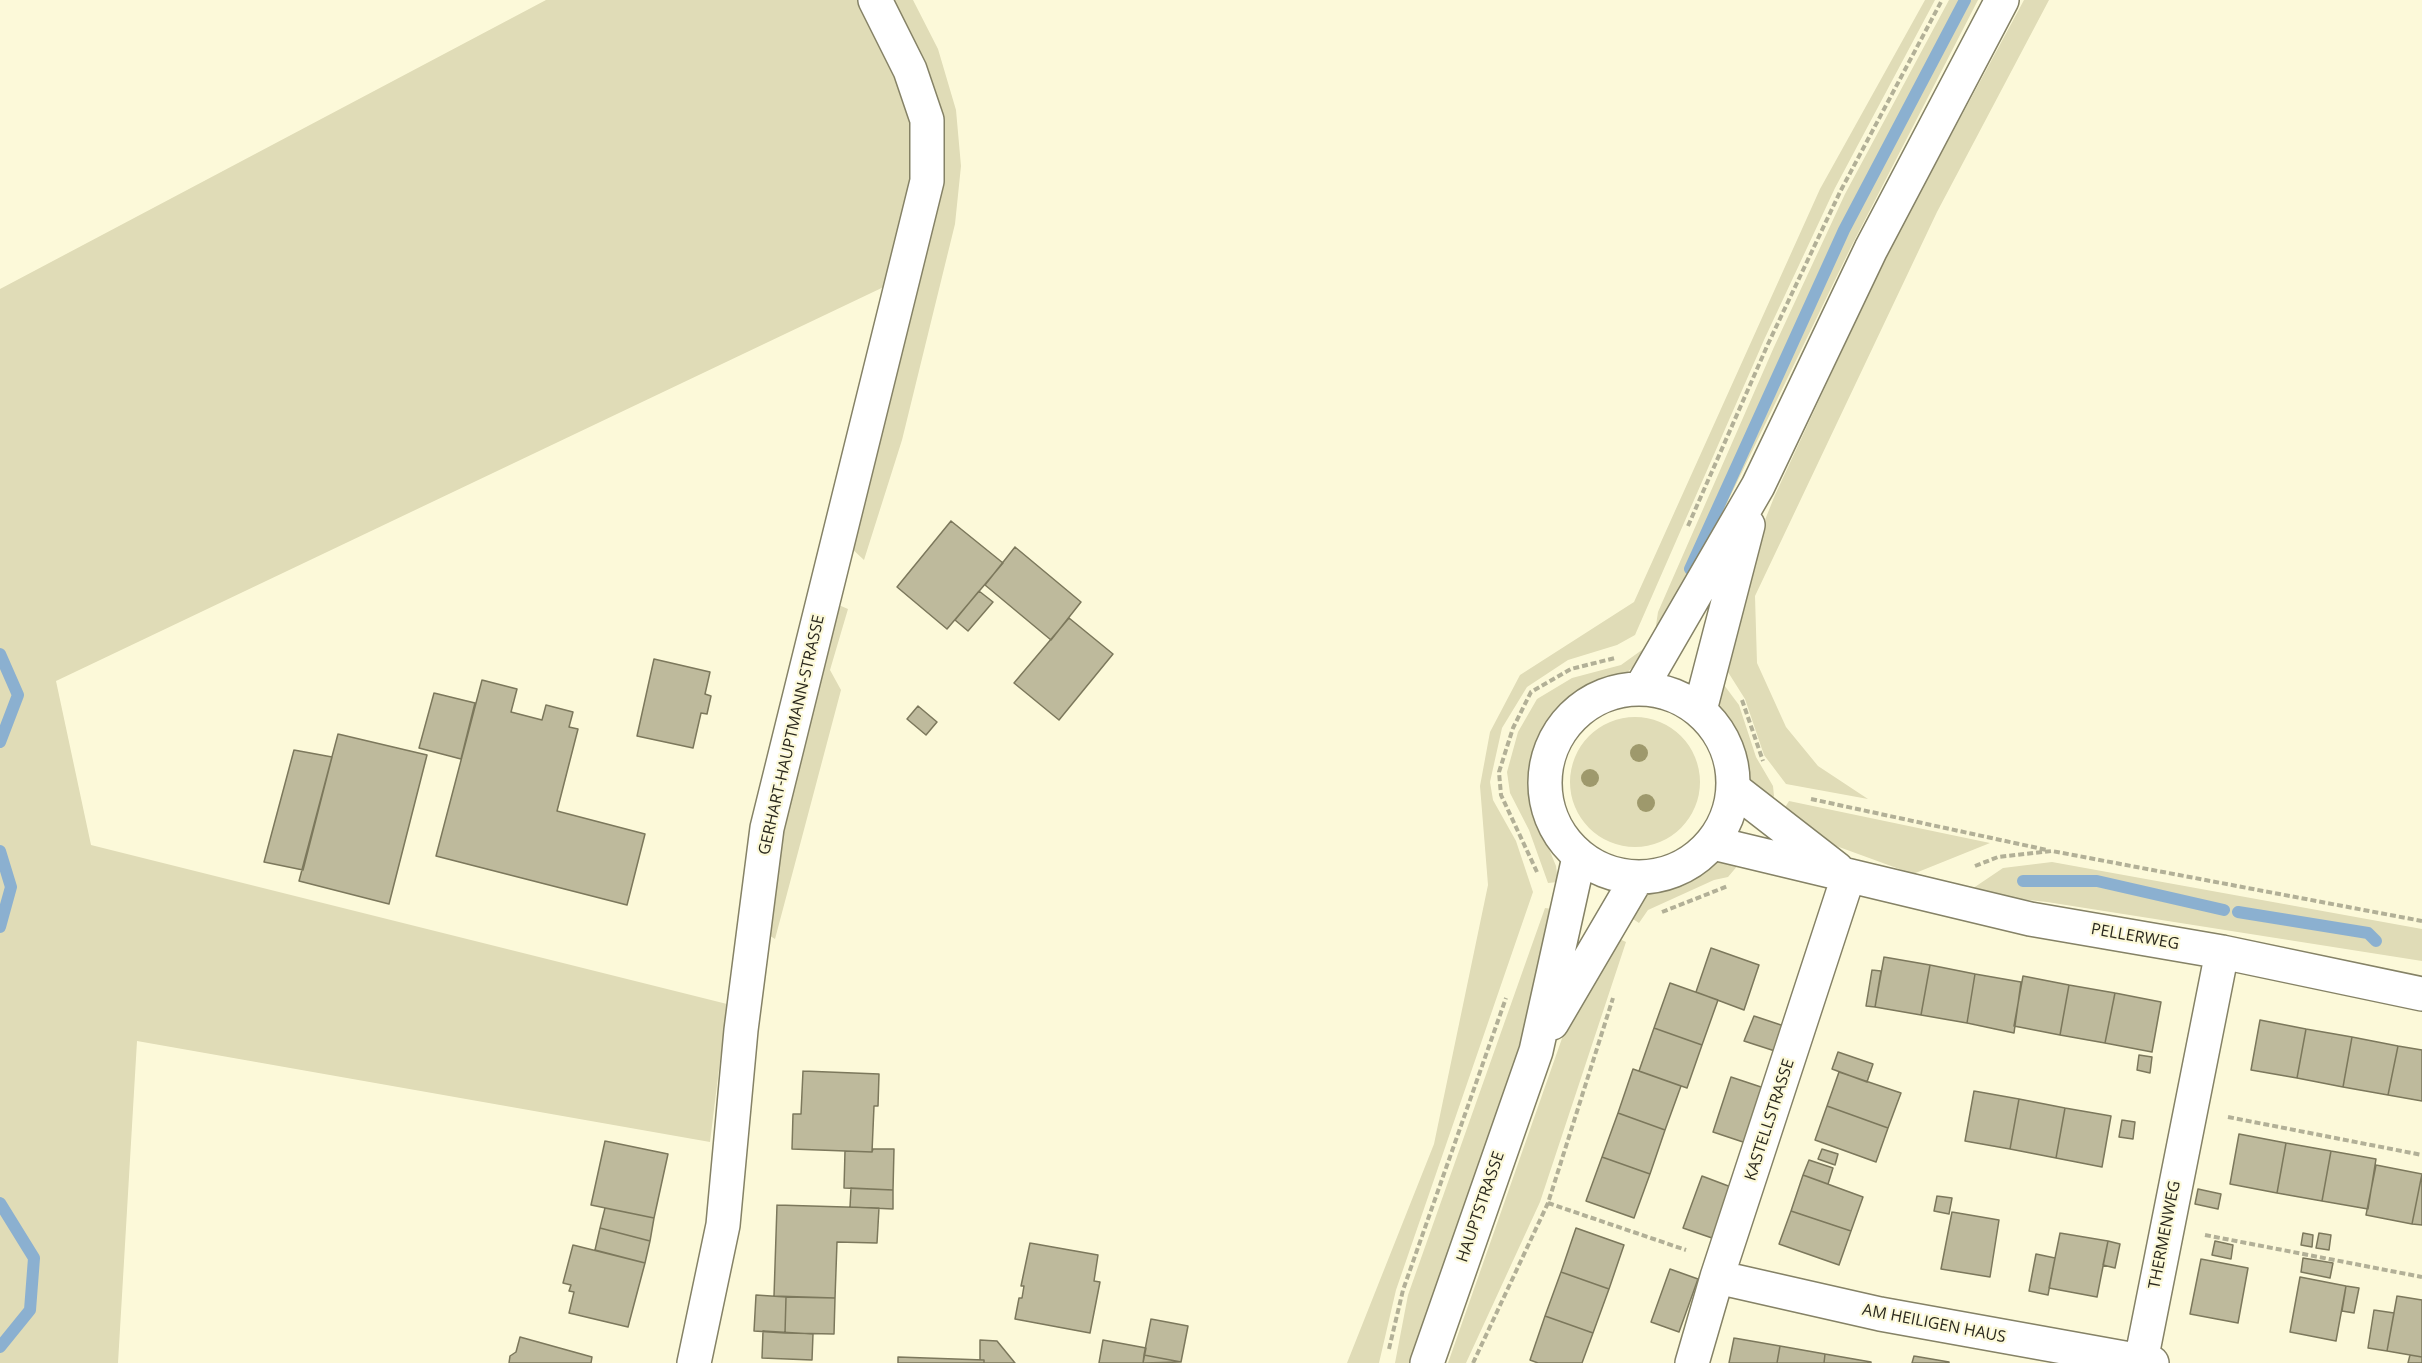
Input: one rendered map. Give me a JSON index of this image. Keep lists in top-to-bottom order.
{
  "streets": {
    "street": [
      "GERHART-HAUPTMANN-STRASSE",
      "PELLERWEG",
      "KASTELLSTRASSE",
      "HAUPTSTRASSE",
      "THERMENWEG",
      "AM HEILIGEN HAUS"
    ]
  },
  "crossings": [
    ["PELLERWEG", "KASTELLSTRASSE"],
    ["PELLERWEG", "HAUPTSTRASSE"],
    ["PELLERWEG", "THERMENWEG"],
    ["KASTELLSTRASSE", "AM HEILIGEN HAUS"],
    ["THERMENWEG", "AM HEILIGEN HAUS"]
  ]
}
